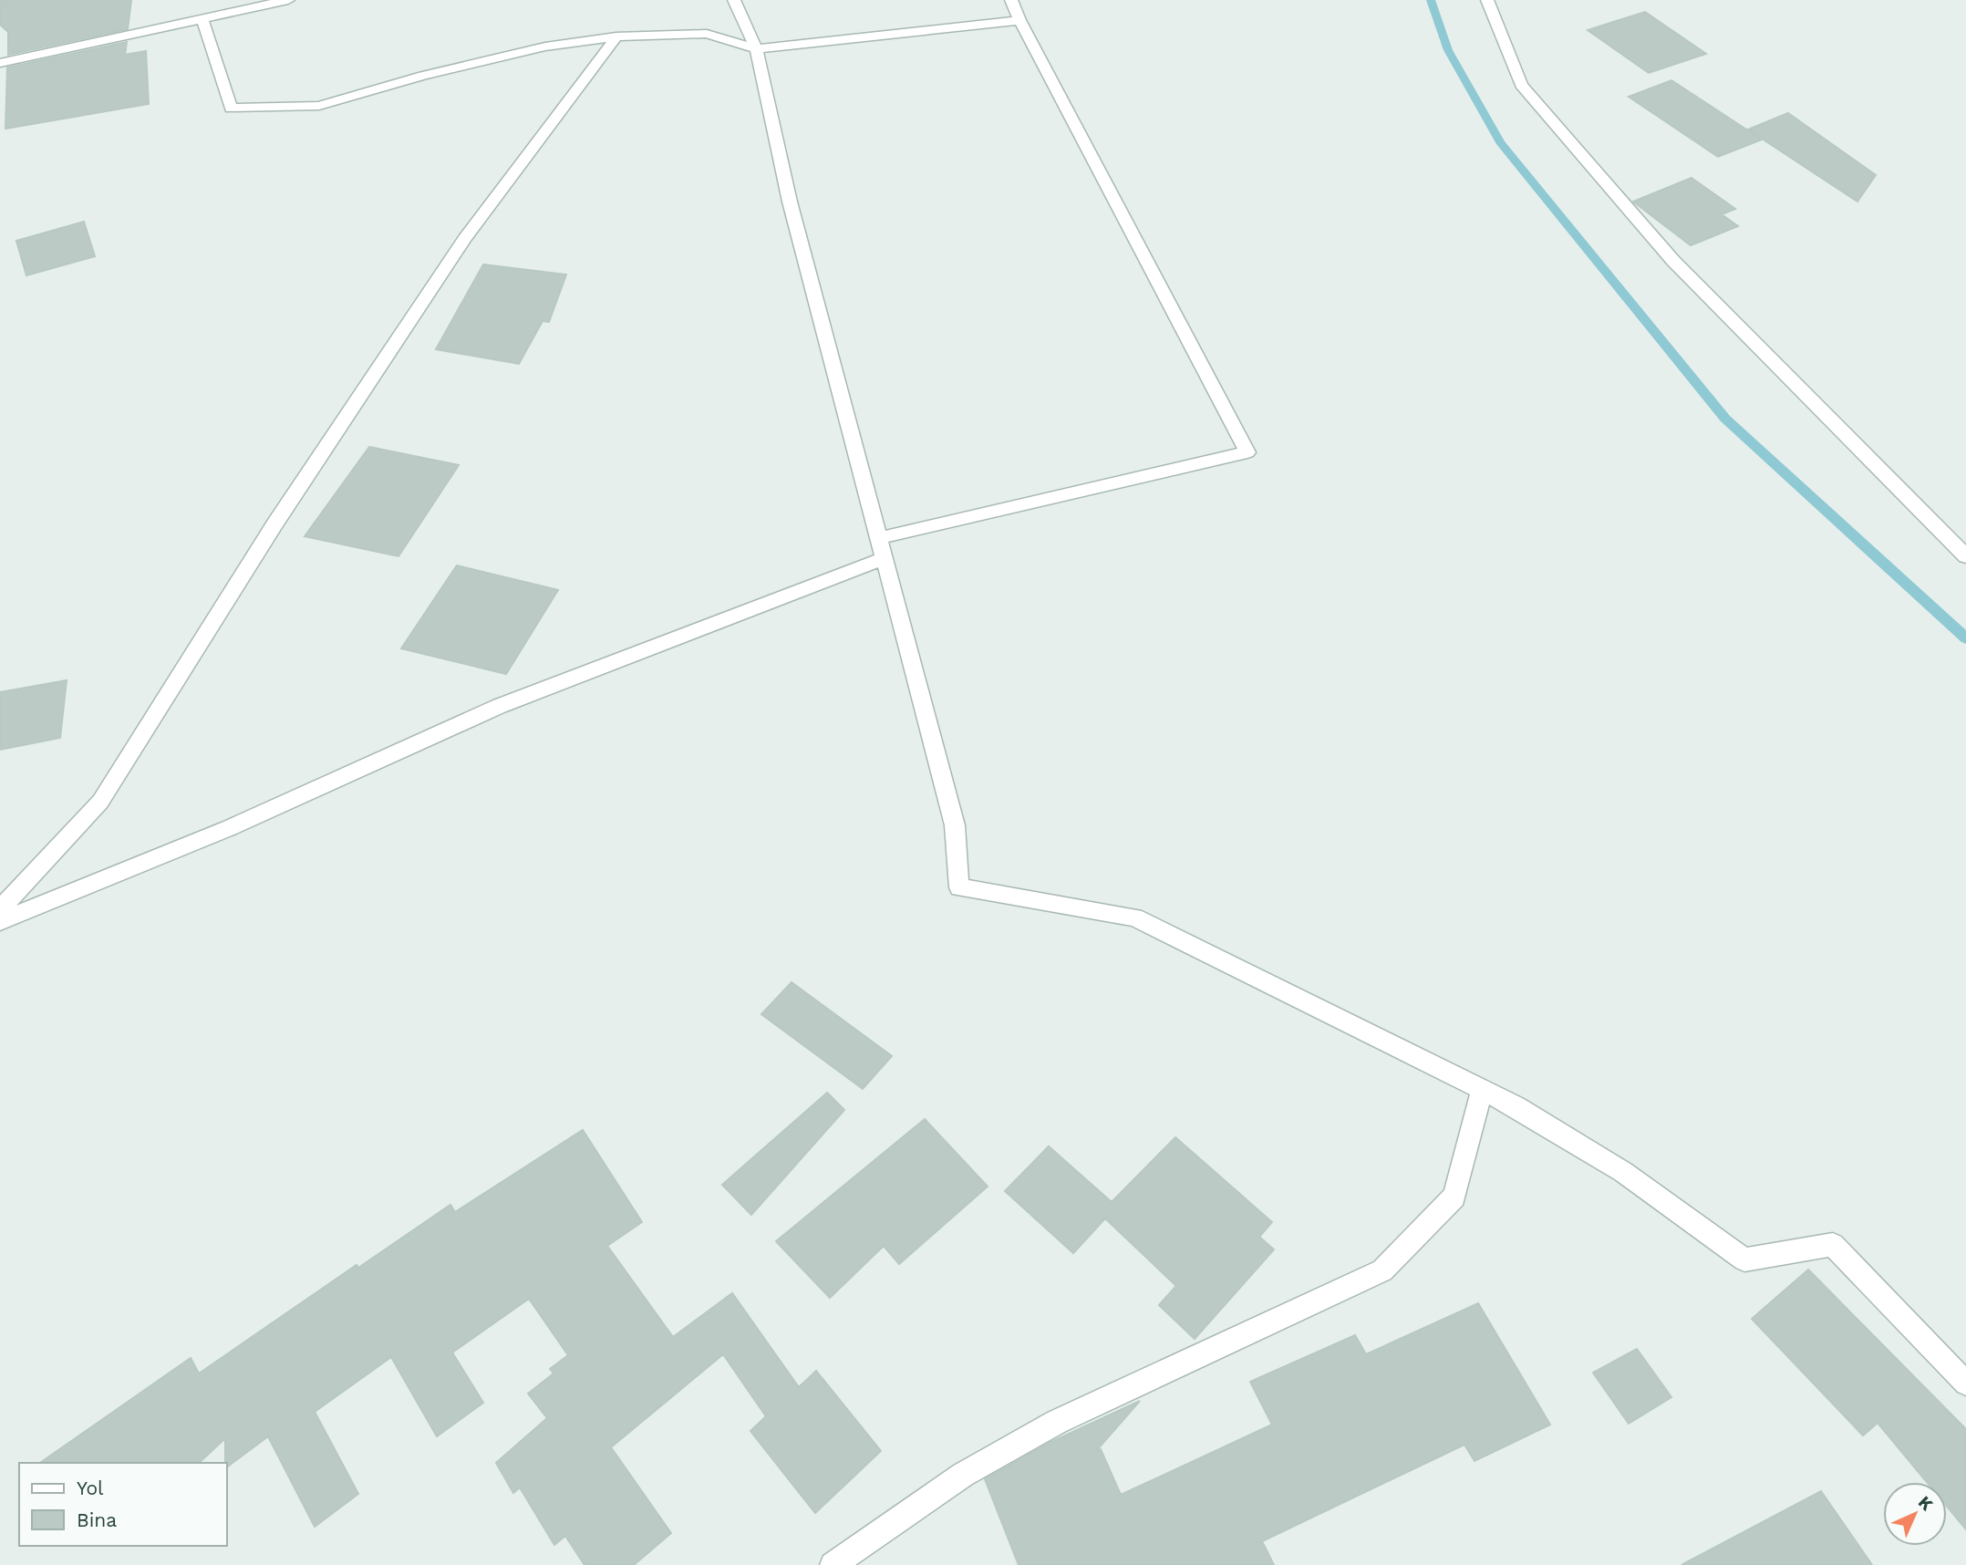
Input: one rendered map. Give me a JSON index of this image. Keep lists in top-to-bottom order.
{
  "legend": ["Yol", "Bina"],
  "north": "top right"
}
